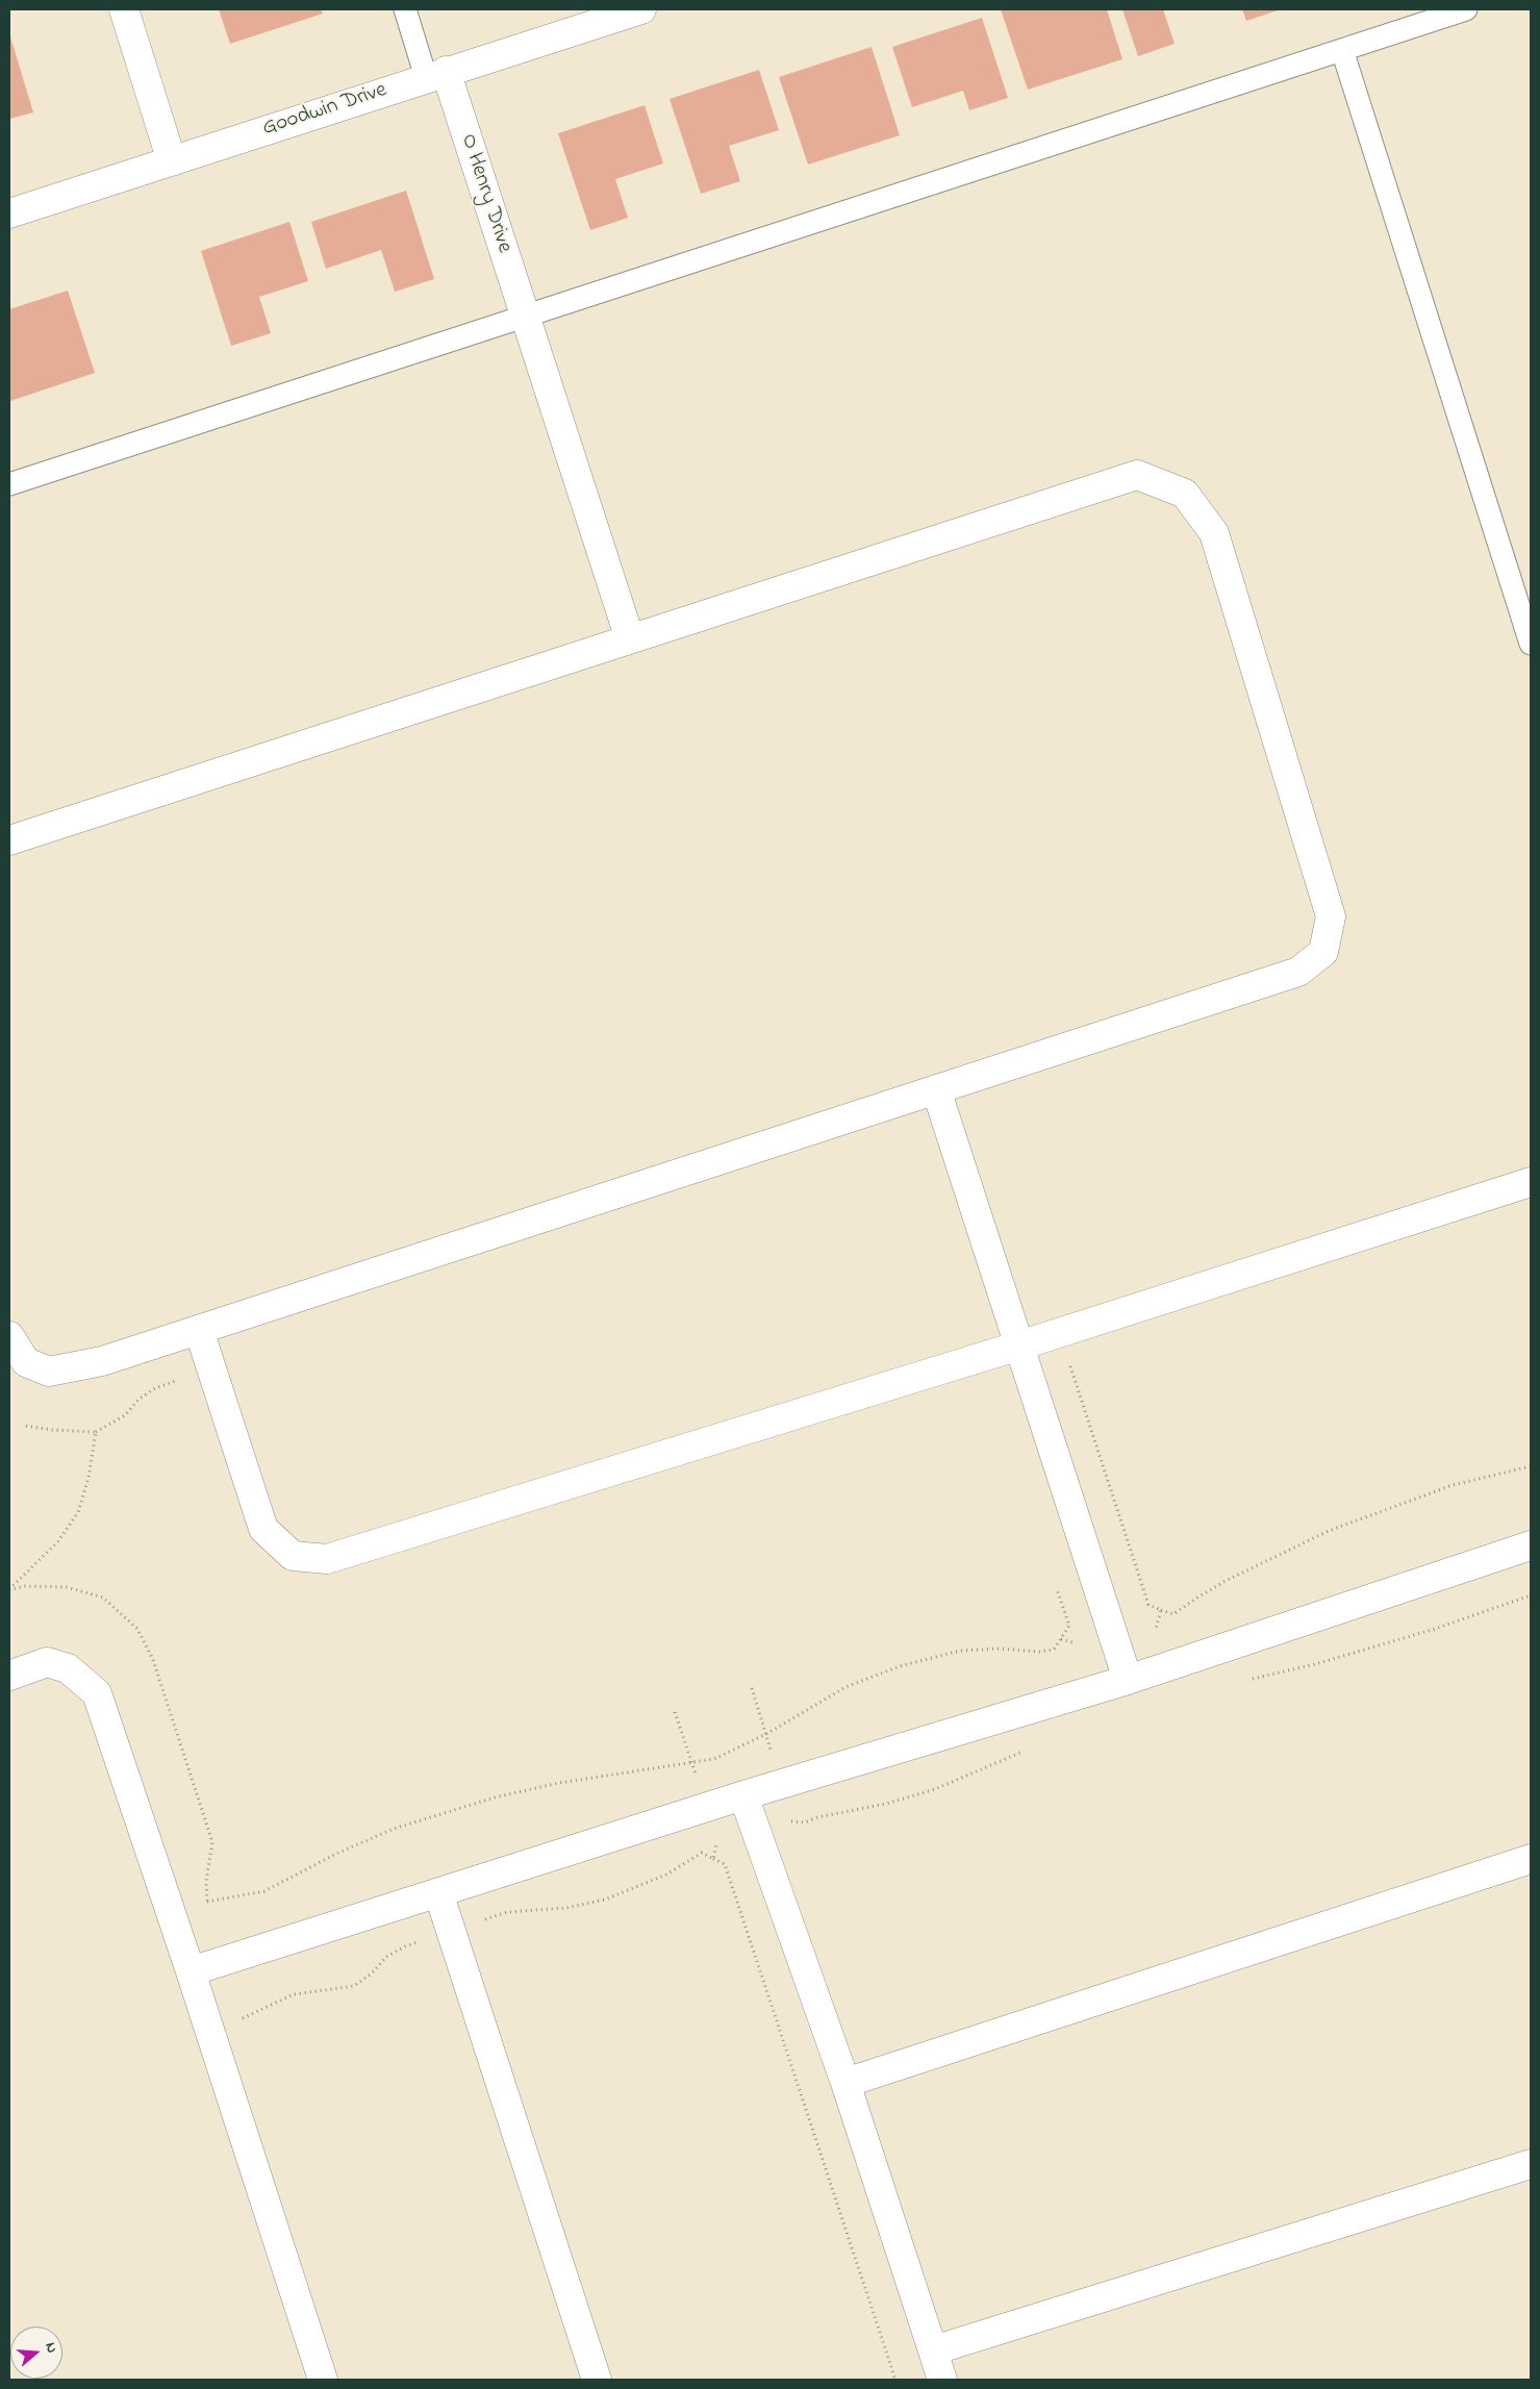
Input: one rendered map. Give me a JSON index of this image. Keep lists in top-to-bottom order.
{
  "streets": {
    "street": ["Goodwin Drive", "O Henry Drive"]
  },
  "crossings": [
    ["Goodwin Drive", "O Henry Drive"]
  ],
  "north": "right"
}
